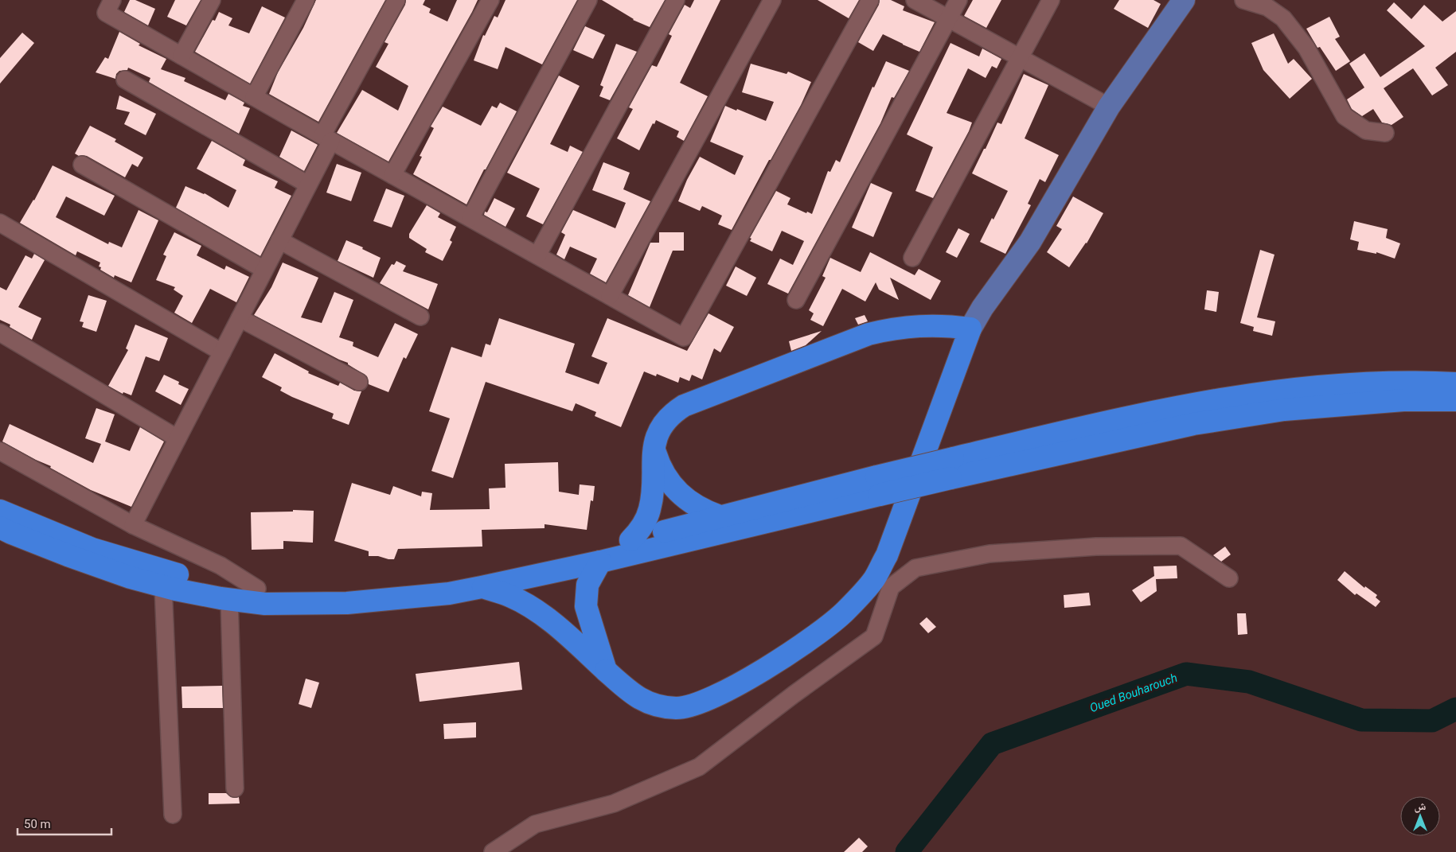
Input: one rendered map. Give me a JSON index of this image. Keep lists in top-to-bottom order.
{
  "water": ["Oued Bouharouch"],
  "scale_bar": "50 m",
  "north": "top"
}
